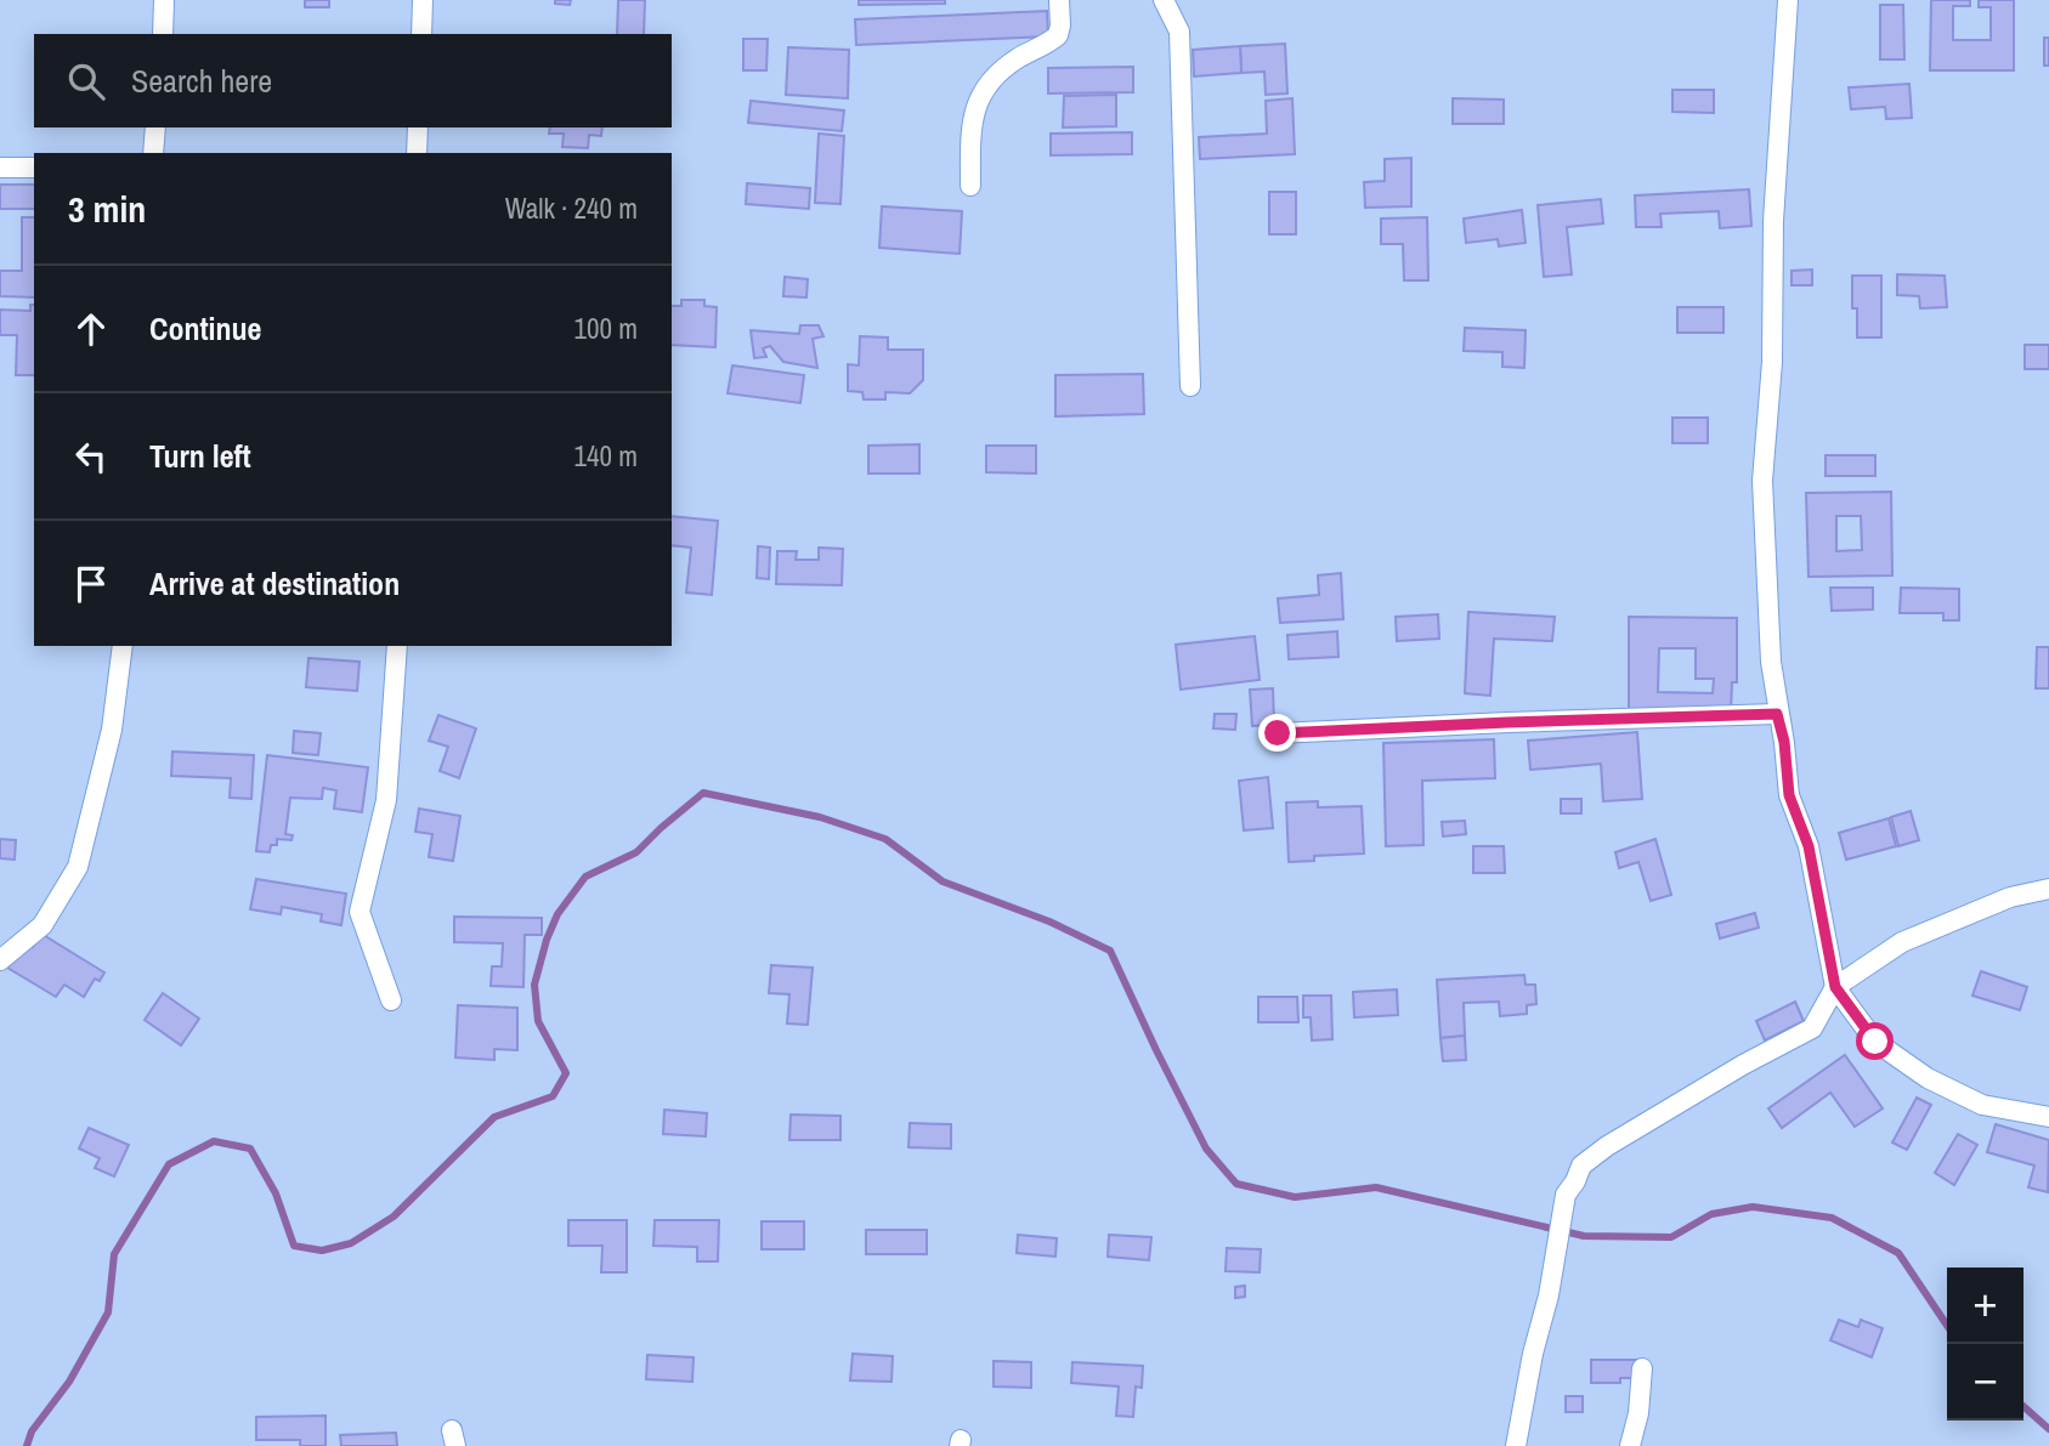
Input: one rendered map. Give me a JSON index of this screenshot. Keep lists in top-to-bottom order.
{
  "page": {
    "search": "Search here",
    "heading": ["3 min", "Walk · 240 m"],
    "list": [
      ["Continue", "100 m"],
      ["Turn left", "140 m"],
      "Arrive at destination"
    ],
    "map_buttons": ["+", "−"]
  }
}
